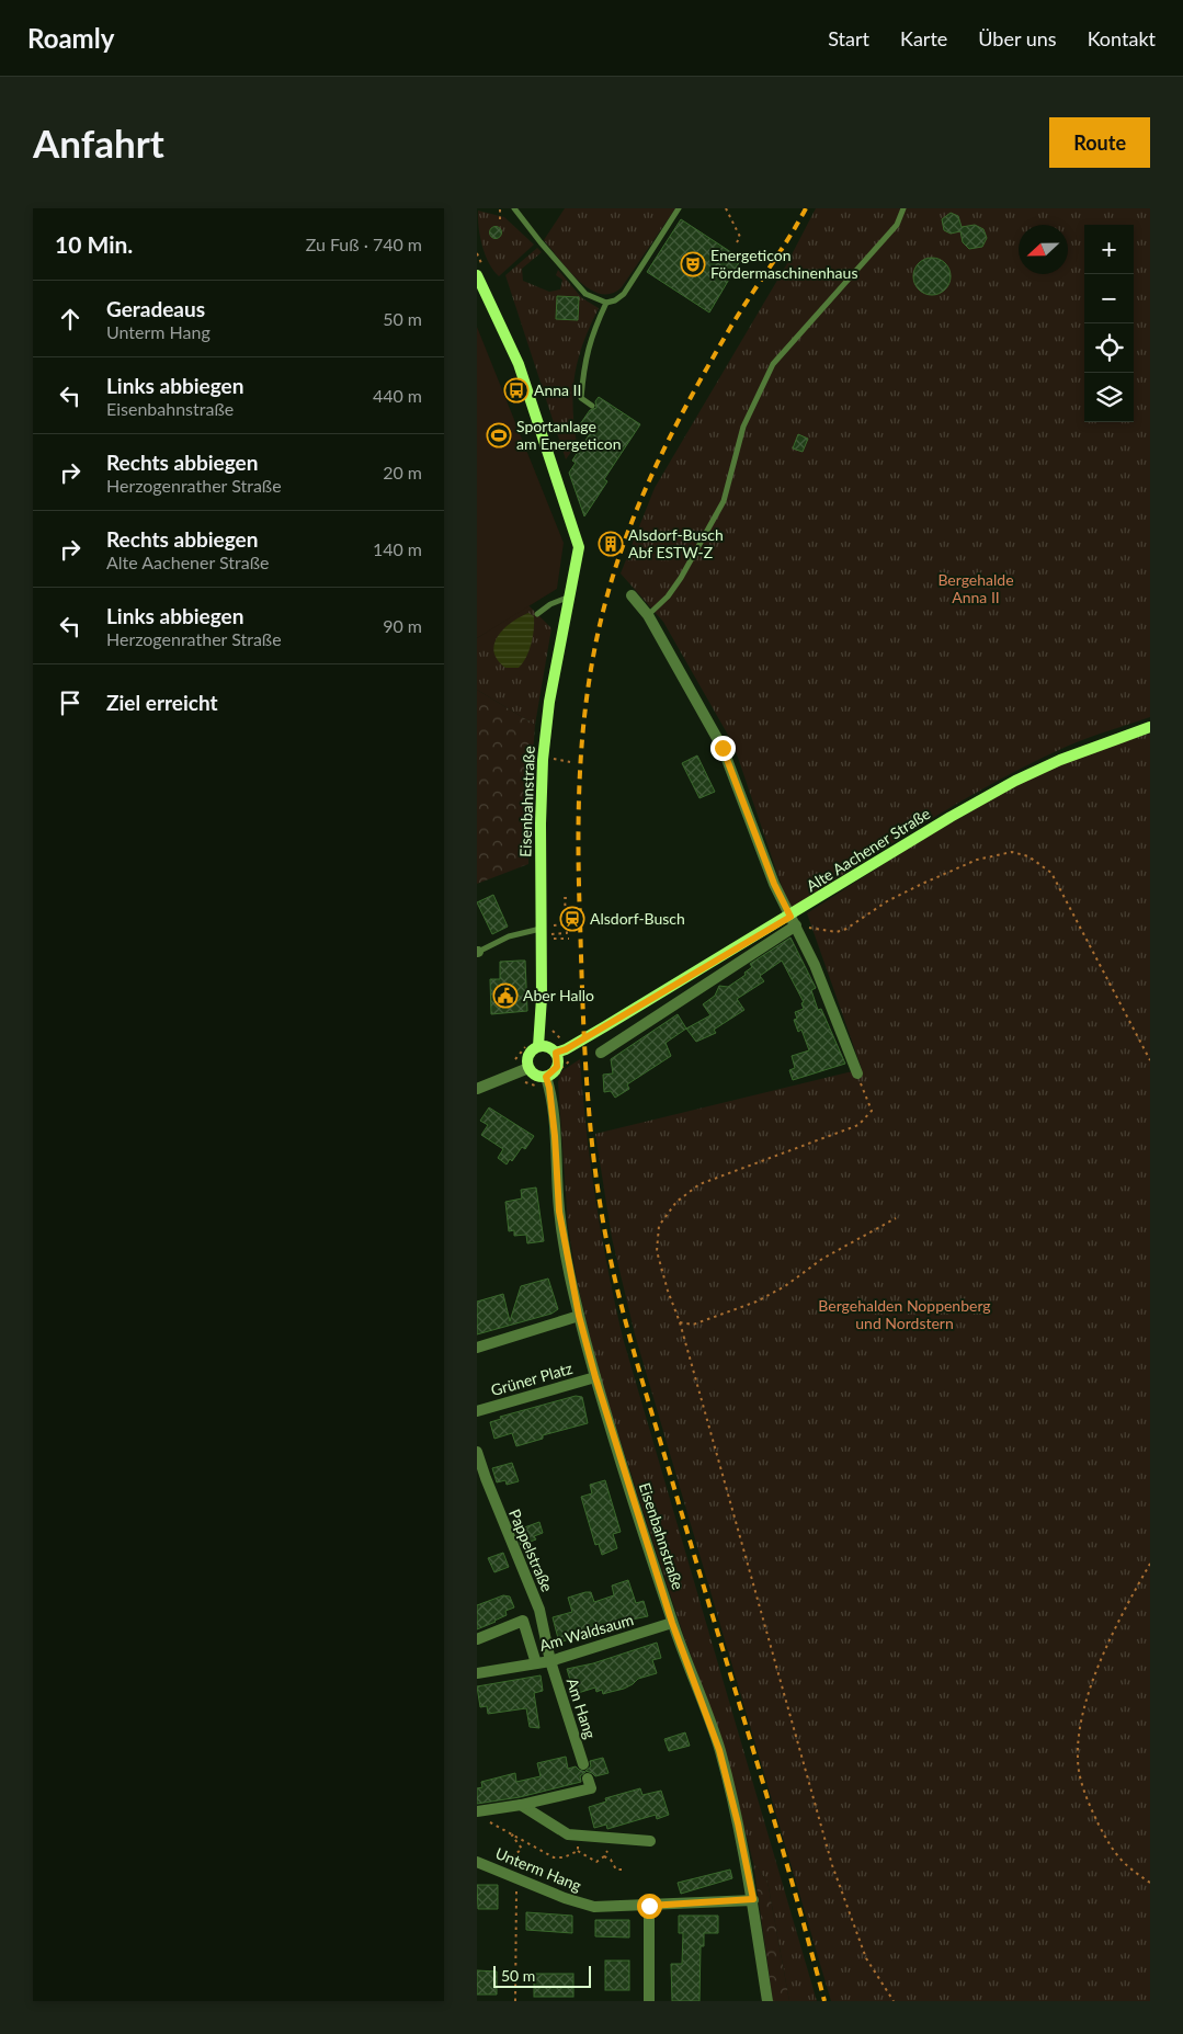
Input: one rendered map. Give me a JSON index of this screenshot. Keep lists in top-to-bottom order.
{
  "streets": {
    "street": [
      "Eisenbahnstraße",
      "Alte Aachener Straße",
      "Grüner Platz",
      "Pappelstraße",
      "Am Waldsaum",
      "Am Hang",
      "Unterm Hang"
    ]
  },
  "crossings": [
    ["Eisenbahnstraße", "Alte Aachener Straße"],
    ["Eisenbahnstraße", "Grüner Platz"],
    ["Eisenbahnstraße", "Am Waldsaum"],
    ["Eisenbahnstraße", "Unterm Hang"],
    ["Pappelstraße", "Am Waldsaum"],
    ["Pappelstraße", "Am Hang"],
    ["Am Waldsaum", "Am Hang"]
  ],
  "parks": ["Bergehalde Anna II", "Bergehalden Noppenberg und Nordstern"],
  "places": {
    "theatre": ["Energeticon Fördermaschinenhaus"],
    "bus stop": ["Anna II"],
    "sports": ["Sportanlage am Energeticon"],
    "building": ["Alsdorf-Busch Abf ESTW-Z"],
    "station": ["Alsdorf-Busch"],
    "public building": ["Aber Hallo"]
  },
  "scale_bar": "50 m",
  "north": "left",
  "page": {
    "header": "Roamly",
    "nav": [
      "Start",
      "Karte",
      "Über uns",
      "Kontakt"
    ],
    "buttons": "Route",
    "title": "Anfahrt",
    "heading": ["10 Min.", "Zu Fuß · 740 m"],
    "map_buttons": ["+", "−"],
    "list": [
      ["Geradeaus", "Unterm Hang", "50 m"],
      ["Links abbiegen", "Eisenbahnstraße", "440 m"],
      ["Rechts abbiegen", "Herzogenrather Straße", "20 m"],
      ["Rechts abbiegen", "Alte Aachener Straße", "140 m"],
      ["Links abbiegen", "Herzogenrather Straße", "90 m"],
      "Ziel erreicht"
    ],
    "scale": "50 m"
  }
}
